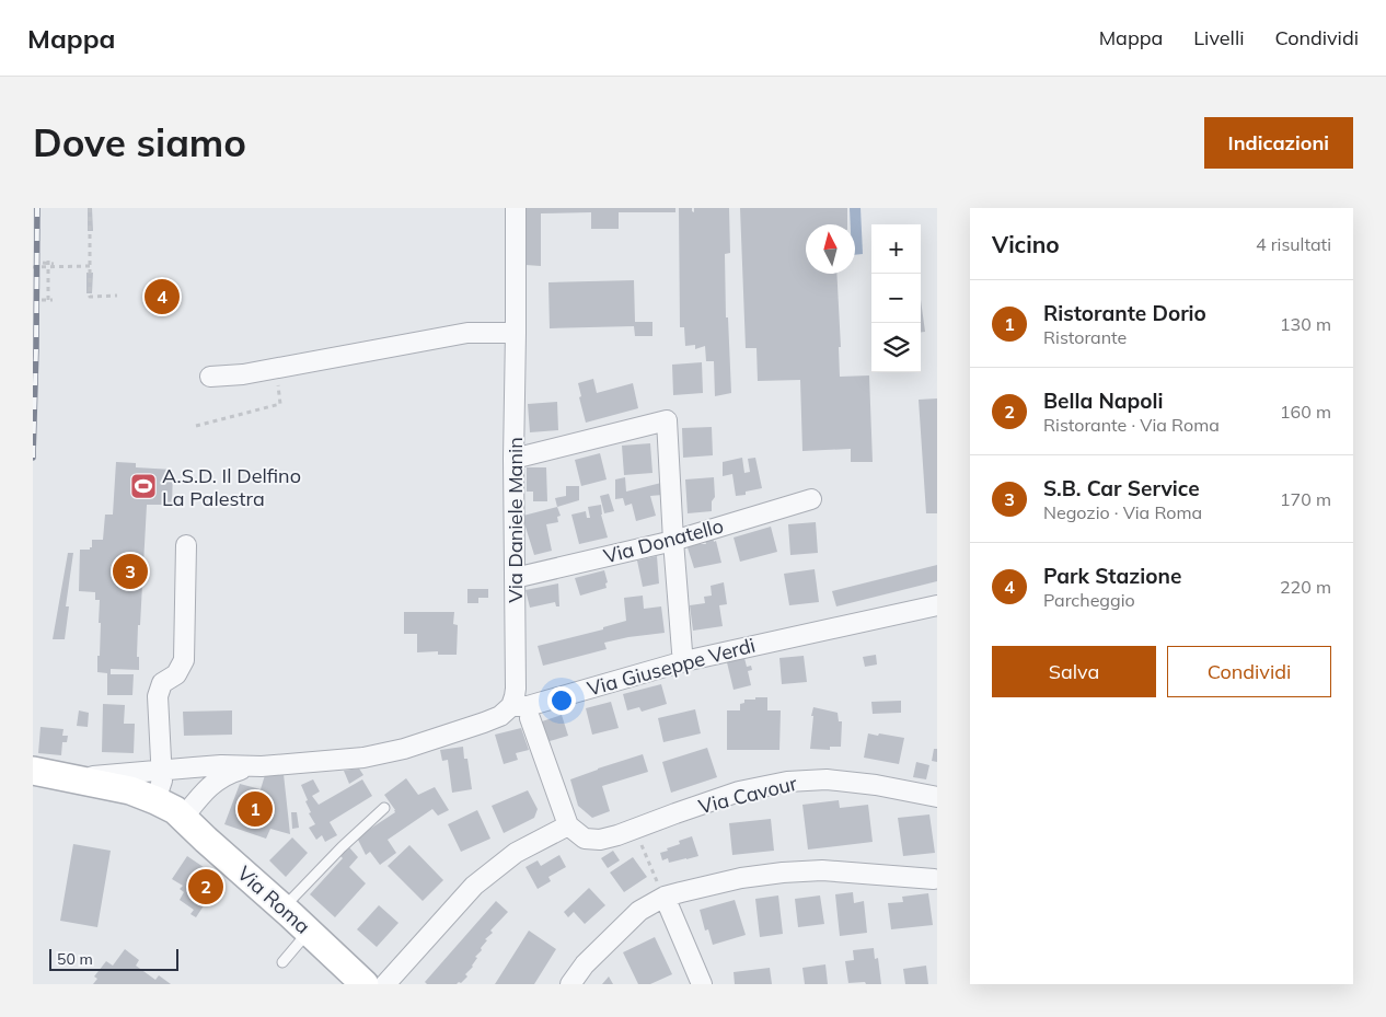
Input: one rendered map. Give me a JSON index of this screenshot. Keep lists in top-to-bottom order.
{
  "streets": {
    "main road": ["Via Roma"],
    "street": [
      "Via Daniele Manin",
      "Via Donatello",
      "Via Giuseppe Verdi",
      "Via Cavour"
    ]
  },
  "crossings": [
    ["Via Daniele Manin", "Via Donatello"],
    ["Via Daniele Manin", "Via Giuseppe Verdi"],
    ["Via Giuseppe Verdi", "Via Roma"]
  ],
  "places": {
    "sports": ["A.S.D. Il Delfino La Palestra"]
  },
  "scale_bar": "50 m",
  "north": "top",
  "page": {
    "header": "Mappa",
    "nav": ["Mappa", "Livelli", "Condividi"],
    "buttons": [
      "Indicazioni",
      ["Salva", "Condividi"]
    ],
    "title": "Dove siamo",
    "heading": ["Vicino", "4 risultati"],
    "map_buttons": ["+", "−"],
    "pins": [
      "4",
      "3",
      "1",
      "2"
    ],
    "list": [
      {
        "mark": "1",
        "name": "Ristorante Dorio",
        "note": "Ristorante",
        "value": "130 m"
      },
      {
        "mark": "2",
        "name": "Bella Napoli",
        "note": "Ristorante · Via Roma",
        "value": "160 m"
      },
      {
        "mark": "3",
        "name": "S.B. Car Service",
        "note": "Negozio · Via Roma",
        "value": "170 m"
      },
      {
        "mark": "4",
        "name": "Park Stazione",
        "note": "Parcheggio",
        "value": "220 m"
      }
    ],
    "scale": "50 m"
  }
}
